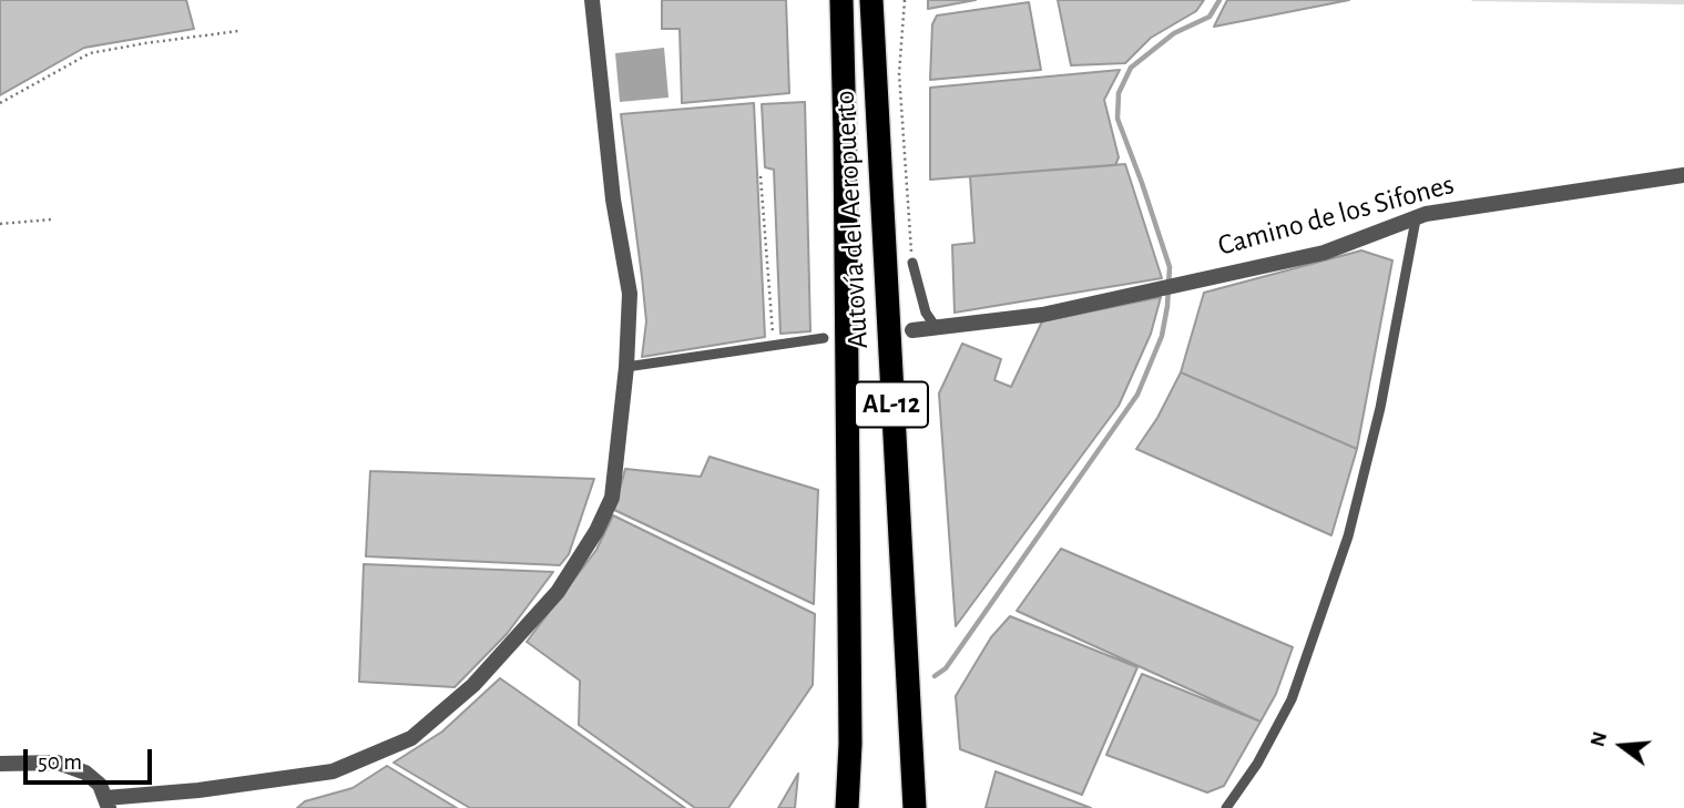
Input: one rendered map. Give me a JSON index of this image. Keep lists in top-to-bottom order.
{
  "streets": {
    "highway": ["Autovía del Aeropuerto", "AL-12"],
    "street": ["Camino de los Sifones"]
  },
  "scale_bar": "50 m",
  "north": "left"
}
